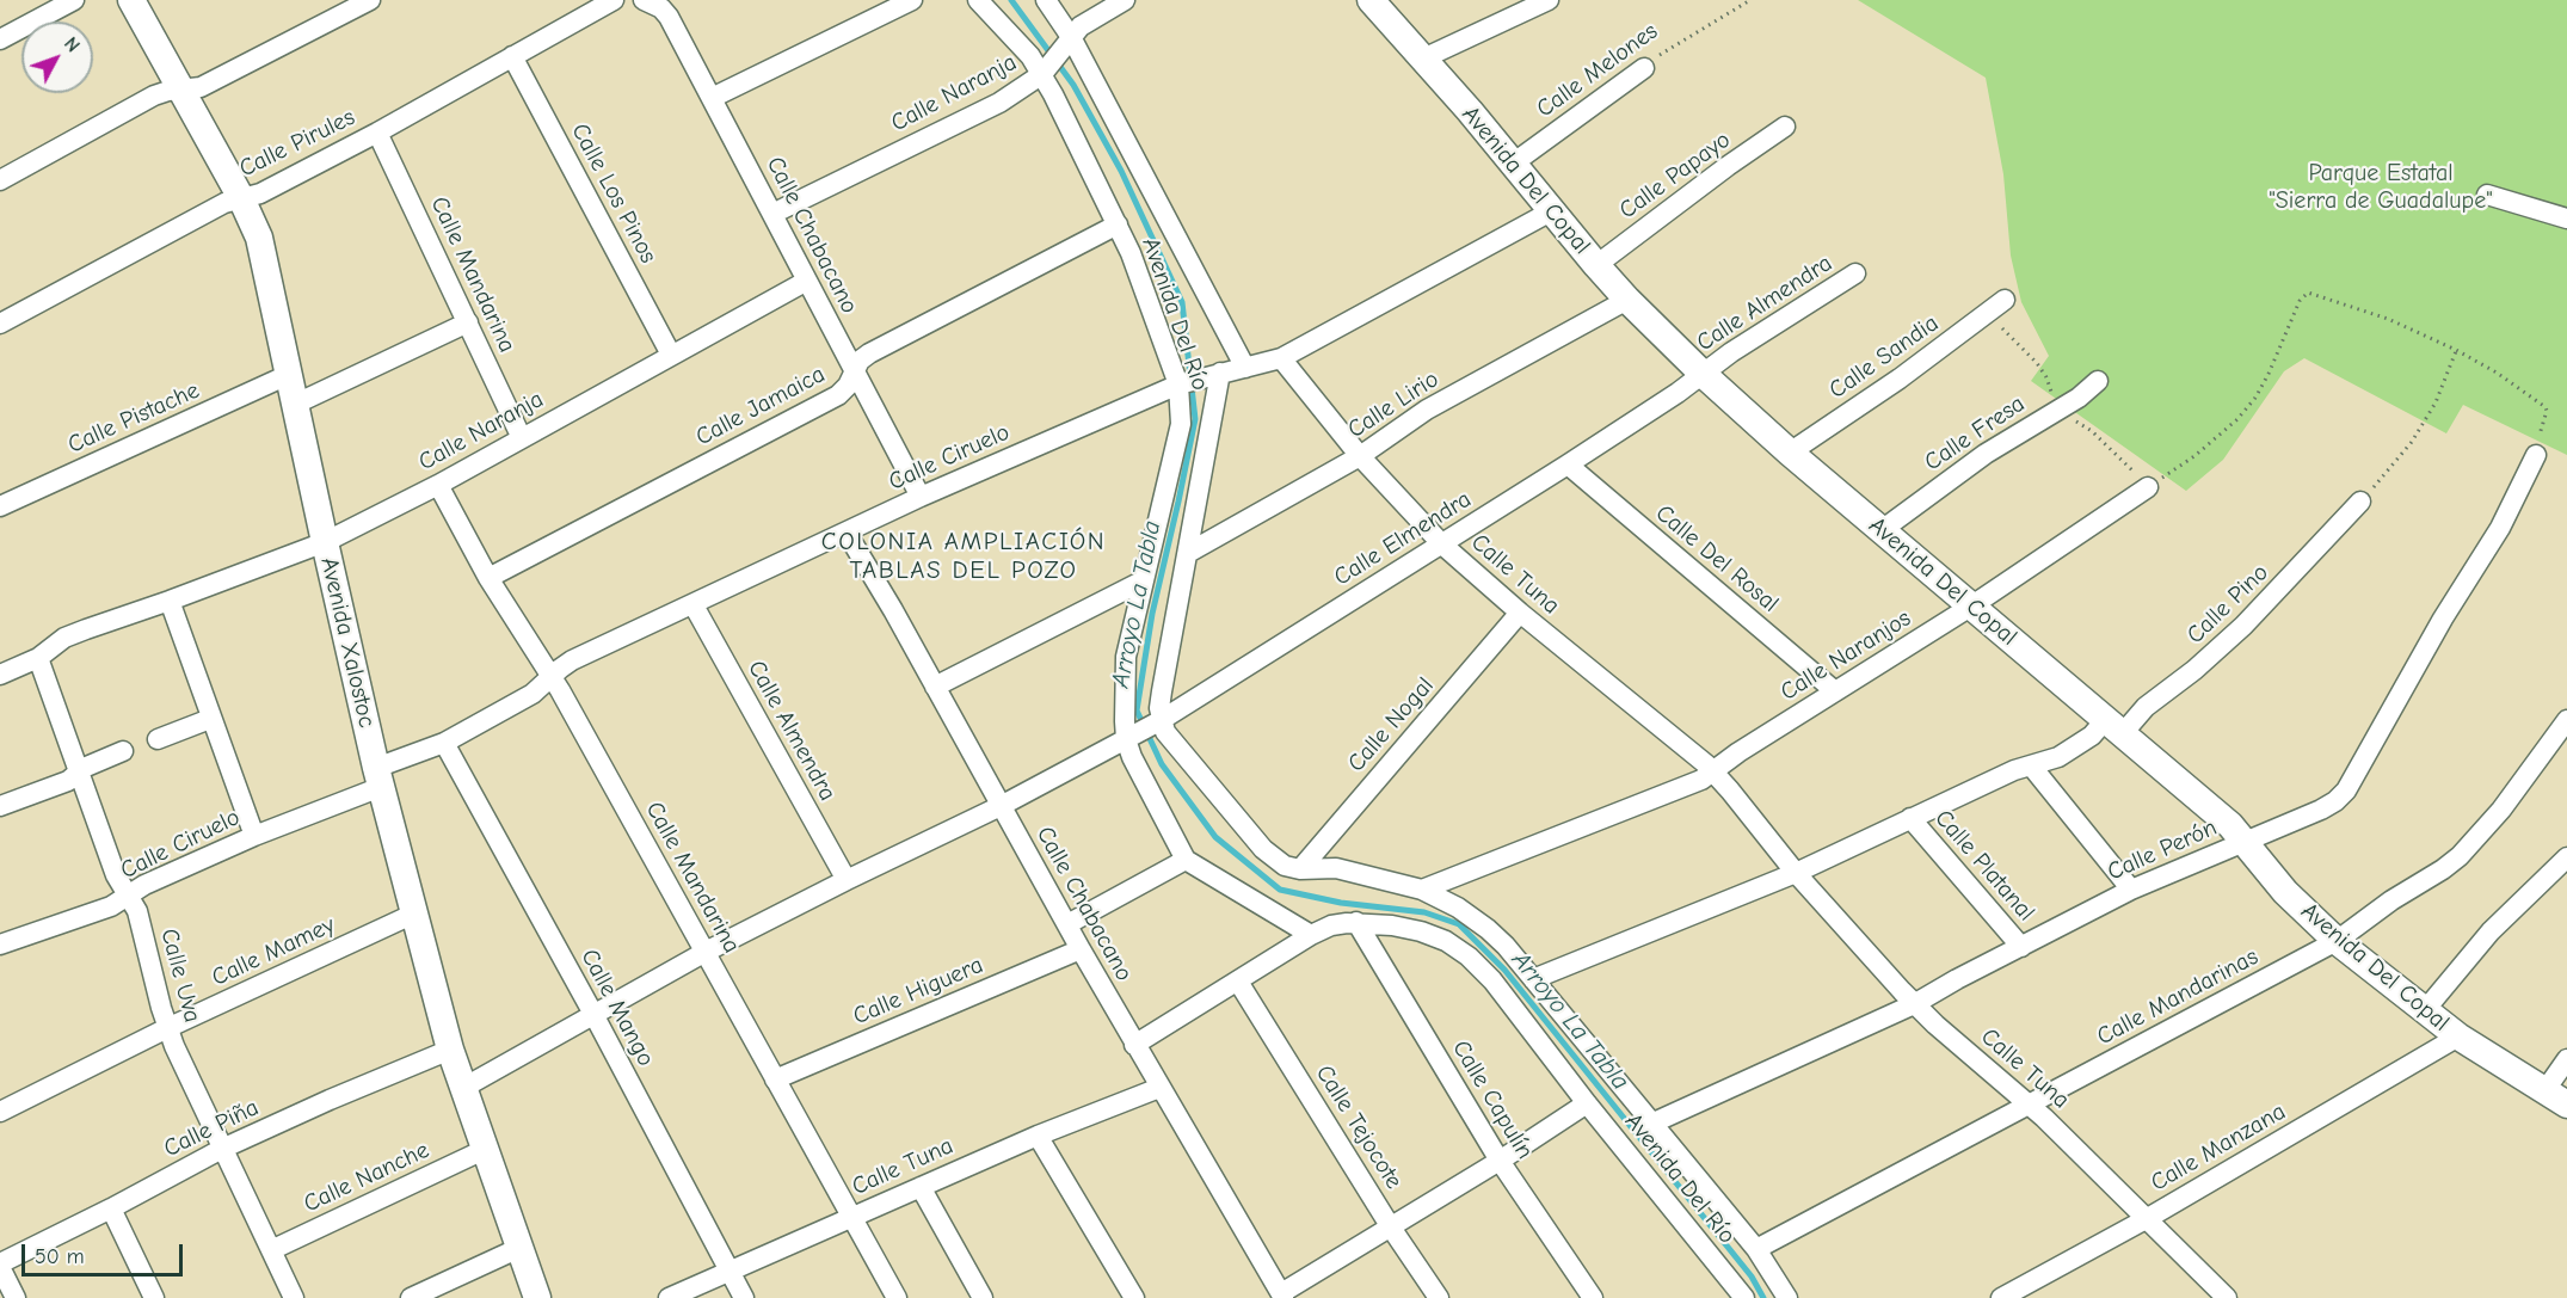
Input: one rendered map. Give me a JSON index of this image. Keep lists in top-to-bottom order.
{
  "streets": {
    "street": [
      "Calle Melones",
      "Calle Naranja",
      "Calle Pirules",
      "Calle Papayo",
      "Avenida Del Copal",
      "Calle Los Pinos",
      "Calle Chabacano",
      "Calle Mandarina",
      "Calle Almendra",
      "Avenida Del Río",
      "Calle Sandia",
      "Calle Lirio",
      "Calle Jamaica",
      "Calle Pistache",
      "Calle Fresa",
      "Calle Ciruelo",
      "Calle Elmendra",
      "Calle Del Rosal",
      "Calle Tuna",
      "Calle Pino",
      "Avenida Xalostoc",
      "Calle Naranjos",
      "Calle Nogal",
      "Calle Perón",
      "Calle Platanal",
      "Calle Mamey",
      "Calle Uva",
      "Calle Higuera",
      "Calle Mandarinas",
      "Calle Mango",
      "Calle Capulín",
      "Calle Tejocote",
      "Calle Piña",
      "Calle Manzana",
      "Calle Nanche"
    ]
  },
  "crossings": [
    ["Calle Melones", "Avenida Del Copal"],
    ["Calle Naranja", "Calle Los Pinos"],
    ["Calle Naranja", "Calle Chabacano"],
    ["Calle Naranja", "Calle Mandarina"],
    ["Calle Naranja", "Avenida Del Río"],
    ["Calle Naranja", "Avenida Xalostoc"],
    ["Calle Naranja", "Calle Uva"],
    ["Calle Pirules", "Calle Los Pinos"],
    ["Calle Pirules", "Calle Mandarina"],
    ["Calle Pirules", "Avenida Xalostoc"],
    ["Calle Papayo", "Avenida Del Copal"],
    ["Avenida Del Copal", "Calle Almendra"],
    ["Avenida Del Copal", "Calle Sandia"],
    ["Avenida Del Copal", "Calle Lirio"],
    ["Avenida Del Copal", "Calle Fresa"],
    ["Avenida Del Copal", "Calle Ciruelo"],
    ["Avenida Del Copal", "Calle Elmendra"],
    ["Avenida Del Copal", "Calle Pino"],
    ["Avenida Del Copal", "Calle Naranjos"],
    ["Avenida Del Copal", "Calle Perón"],
    ["Avenida Del Copal", "Calle Mandarinas"],
    ["Avenida Del Copal", "Calle Manzana"],
    ["Calle Chabacano", "Calle Jamaica"],
    ["Calle Chabacano", "Calle Ciruelo"],
    ["Calle Chabacano", "Calle Tuna"],
    ["Calle Chabacano", "Calle Higuera"],
    ["Calle Mandarina", "Calle Jamaica"],
    ["Calle Mandarina", "Calle Ciruelo"],
    ["Calle Mandarina", "Calle Tuna"],
    ["Calle Mandarina", "Calle Higuera"],
    ["Calle Almendra", "Calle Ciruelo"],
    ["Calle Almendra", "Calle Elmendra"],
    ["Avenida Del Río", "Calle Lirio"],
    ["Avenida Del Río", "Calle Jamaica"],
    ["Avenida Del Río", "Calle Ciruelo"],
    ["Avenida Del Río", "Calle Elmendra"],
    ["Avenida Del Río", "Calle Nogal"],
    ["Avenida Del Río", "Calle Perón"],
    ["Avenida Del Río", "Calle Mandarinas"],
    ["Avenida Del Río", "Calle Capulín"],
    ["Calle Lirio", "Calle Tuna"],
    ["Calle Pistache", "Avenida Xalostoc"],
    ["Calle Ciruelo", "Calle Tuna"],
    ["Calle Ciruelo", "Avenida Xalostoc"],
    ["Calle Ciruelo", "Calle Uva"],
    ["Calle Ciruelo", "Calle Mango"],
    ["Calle Elmendra", "Calle Del Rosal"],
    ["Calle Elmendra", "Calle Tuna"],
    ["Calle Del Rosal", "Calle Naranjos"],
    ["Calle Tuna", "Calle Naranjos"],
    ["Calle Tuna", "Calle Nogal"],
    ["Calle Tuna", "Calle Perón"],
    ["Calle Tuna", "Calle Mandarinas"],
    ["Calle Tuna", "Calle Mango"],
    ["Calle Tuna", "Calle Manzana"],
    ["Avenida Xalostoc", "Calle Mamey"],
    ["Avenida Xalostoc", "Calle Piña"],
    ["Avenida Xalostoc", "Calle Nanche"],
    ["Calle Perón", "Calle Platanal"],
    ["Calle Mamey", "Calle Uva"],
    ["Calle Uva", "Calle Piña"],
    ["Calle Uva", "Calle Nanche"]
  ],
  "districts": ["COLONIA AMPLIACIÓN TABLAS DEL POZO"],
  "water": ["Arroyo La Tabla"],
  "parks": ["Parque Estatal \"Sierra de Guadalupe\""],
  "scale_bar": "50 m",
  "north": "top right"
}
